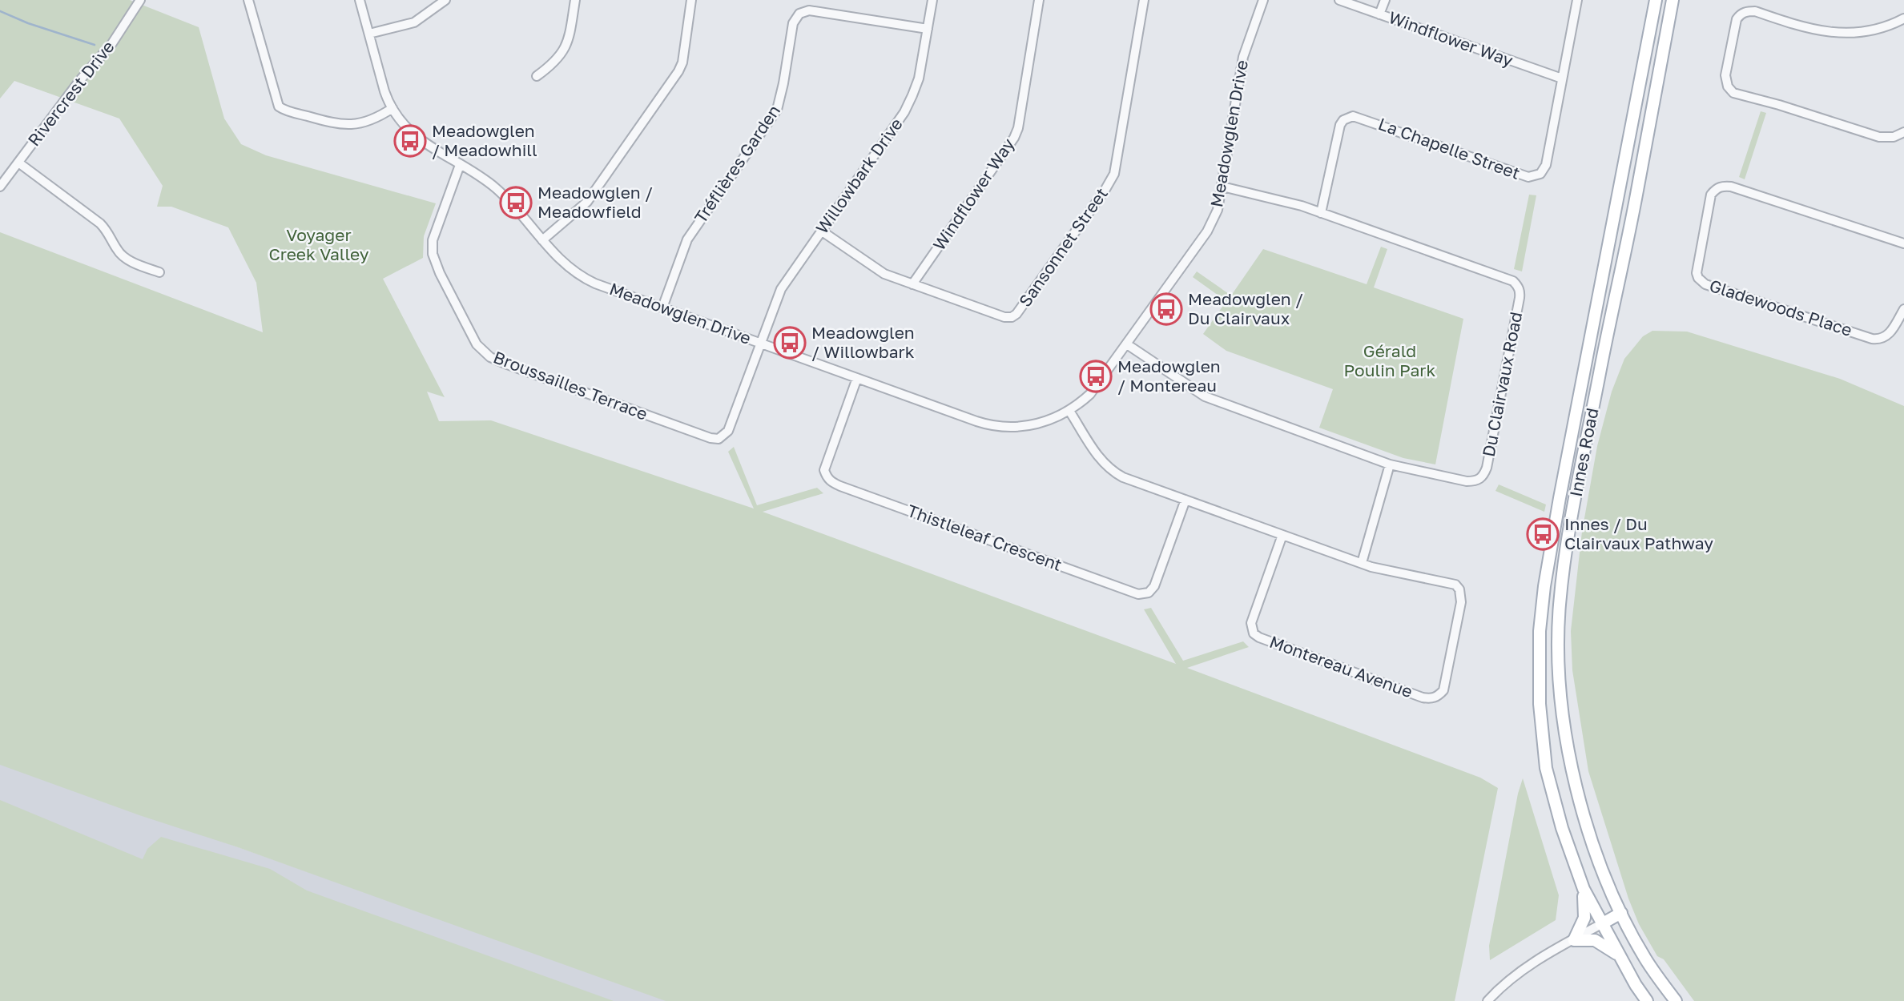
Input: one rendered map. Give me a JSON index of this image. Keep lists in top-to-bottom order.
{
  "streets": {
    "main road": ["Innes Road"],
    "street": [
      "Windflower Way",
      "Rivercrest Drive",
      "Meadowglen Drive",
      "La Chapelle Street",
      "Tréflières Garden",
      "Willowbark Drive",
      "Sansonnet Street",
      "Gladewoods Place",
      "Du Clairvaux Road",
      "Broussailles Terrace",
      "Thistleleaf Crescent",
      "Montereau Avenue"
    ]
  },
  "crossings": [
    ["Windflower Way", "La Chapelle Street"],
    ["Windflower Way", "Sansonnet Street"],
    ["Meadowglen Drive", "Tréflières Garden"],
    ["Meadowglen Drive", "Willowbark Drive"],
    ["Meadowglen Drive", "Du Clairvaux Road"],
    ["Meadowglen Drive", "Broussailles Terrace"],
    ["Meadowglen Drive", "Thistleleaf Crescent"],
    ["Meadowglen Drive", "Montereau Avenue"],
    ["La Chapelle Street", "Du Clairvaux Road"],
    ["Tréflières Garden", "Willowbark Drive"],
    ["Willowbark Drive", "Sansonnet Street"],
    ["Willowbark Drive", "Broussailles Terrace"],
    ["Thistleleaf Crescent", "Montereau Avenue"]
  ],
  "parks": ["Voyager Creek Valley", "Gérald Poulin Park"],
  "places": {
    "bus stop": [
      "Meadowglen / Meadowhill",
      "Meadowglen / Meadowfield",
      "Meadowglen / Du Clairvaux",
      "Meadowglen / Willowbark",
      "Meadowglen / Montereau",
      "Innes / Du Clairvaux Pathway"
    ]
  }
}
